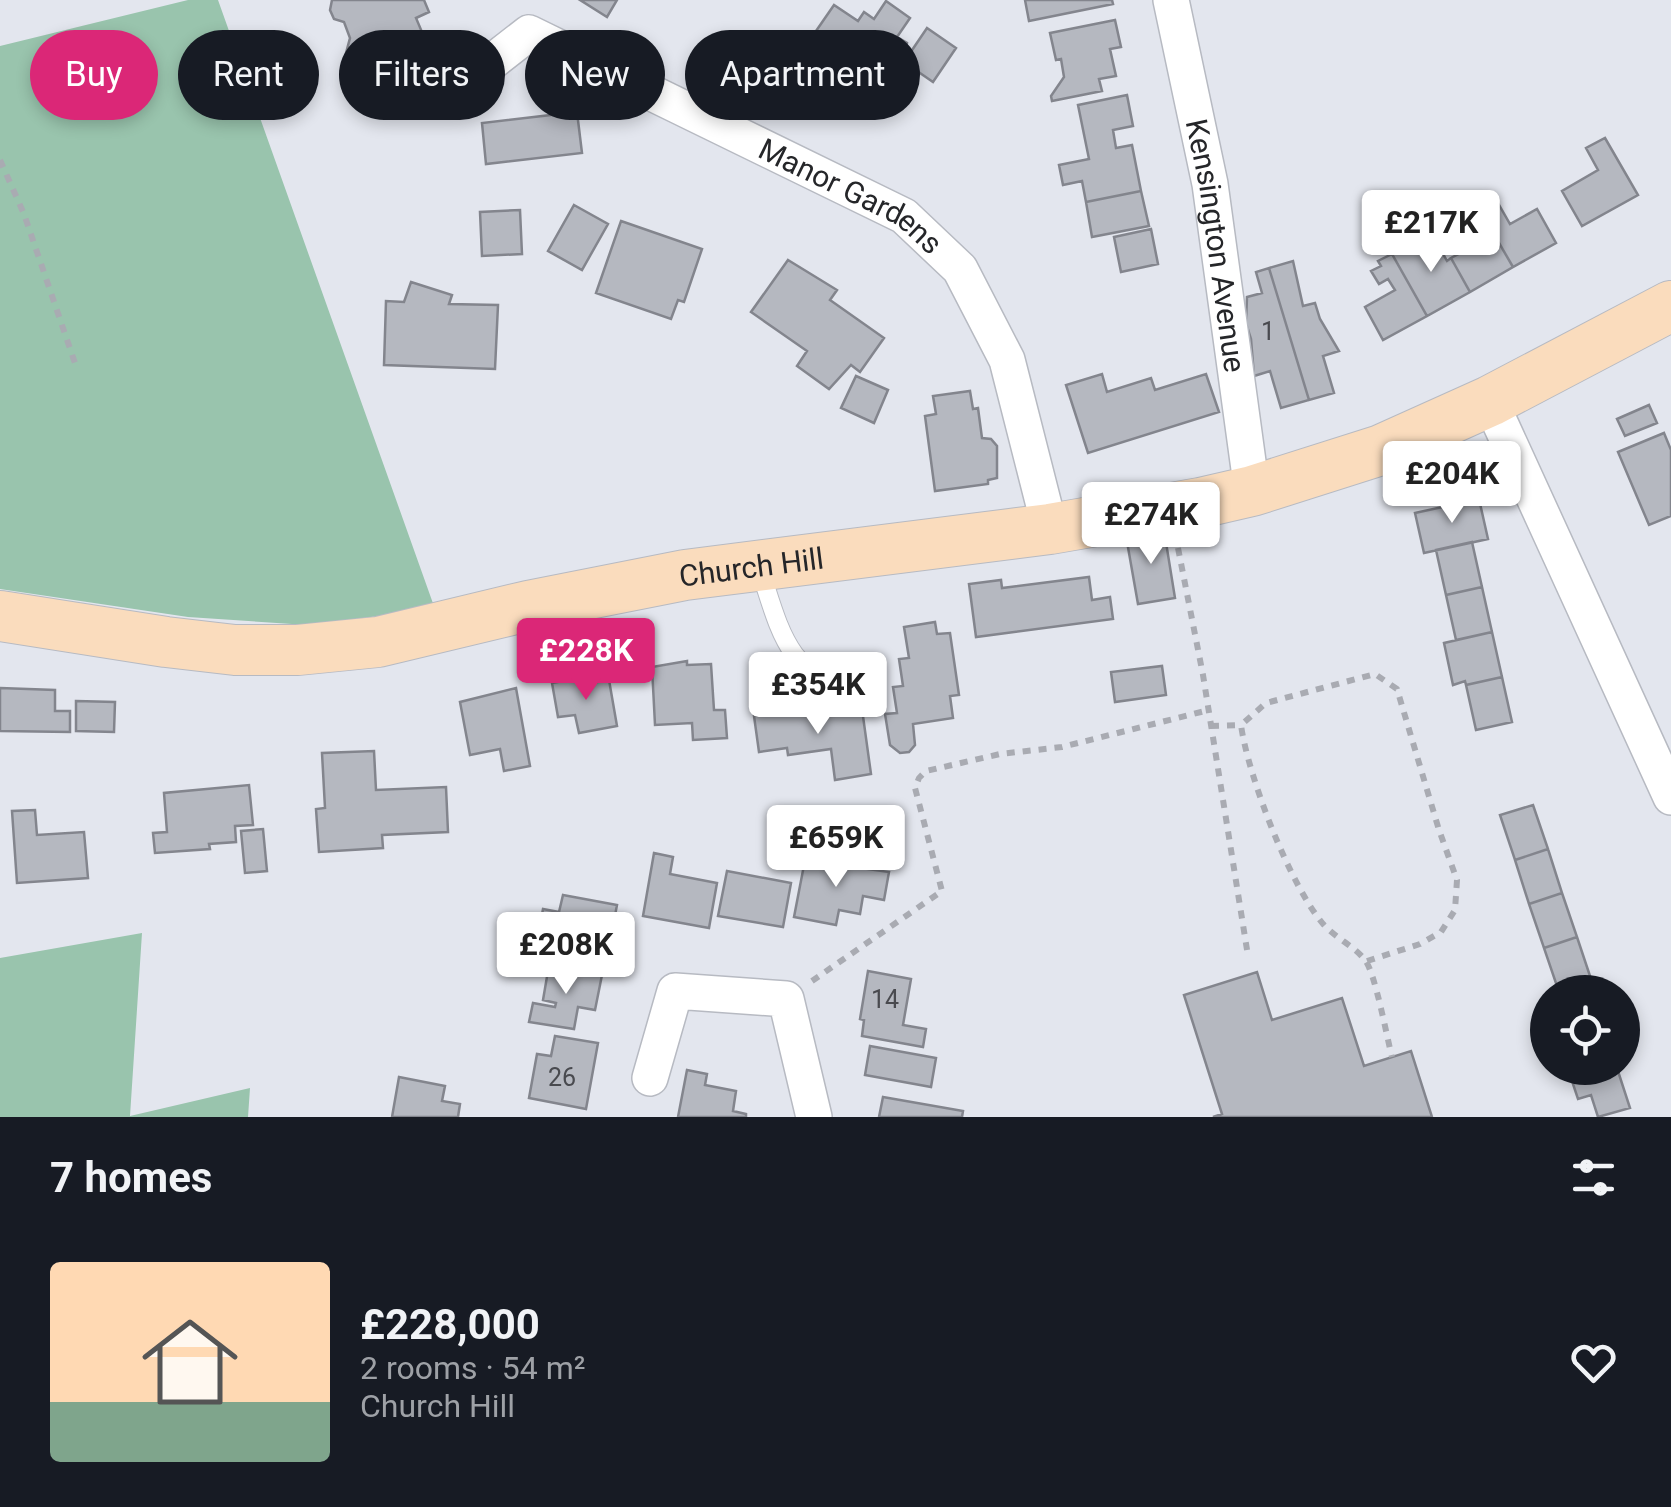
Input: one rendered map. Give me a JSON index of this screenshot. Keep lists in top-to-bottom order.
{
  "streets": {
    "street": ["Manor Gardens", "Kensington Avenue", "Church Hill"]
  },
  "crossings": [
    ["Manor Gardens", "Church Hill"],
    ["Kensington Avenue", "Church Hill"]
  ],
  "house_numbers": ["1", "14", "26"],
  "page": {
    "chip": [
      "Buy",
      "Rent",
      "Filters",
      "New",
      "Apartment"
    ],
    "price": [
      "£217K",
      "£204K",
      "£274K",
      "£228K",
      "£354K",
      "£659K",
      "£208K"
    ],
    "heading": "7 homes",
    "list": [
      {
        "name": "£228,000",
        "note": "2 rooms · 54 m² · Church Hill"
      }
    ]
  }
}
